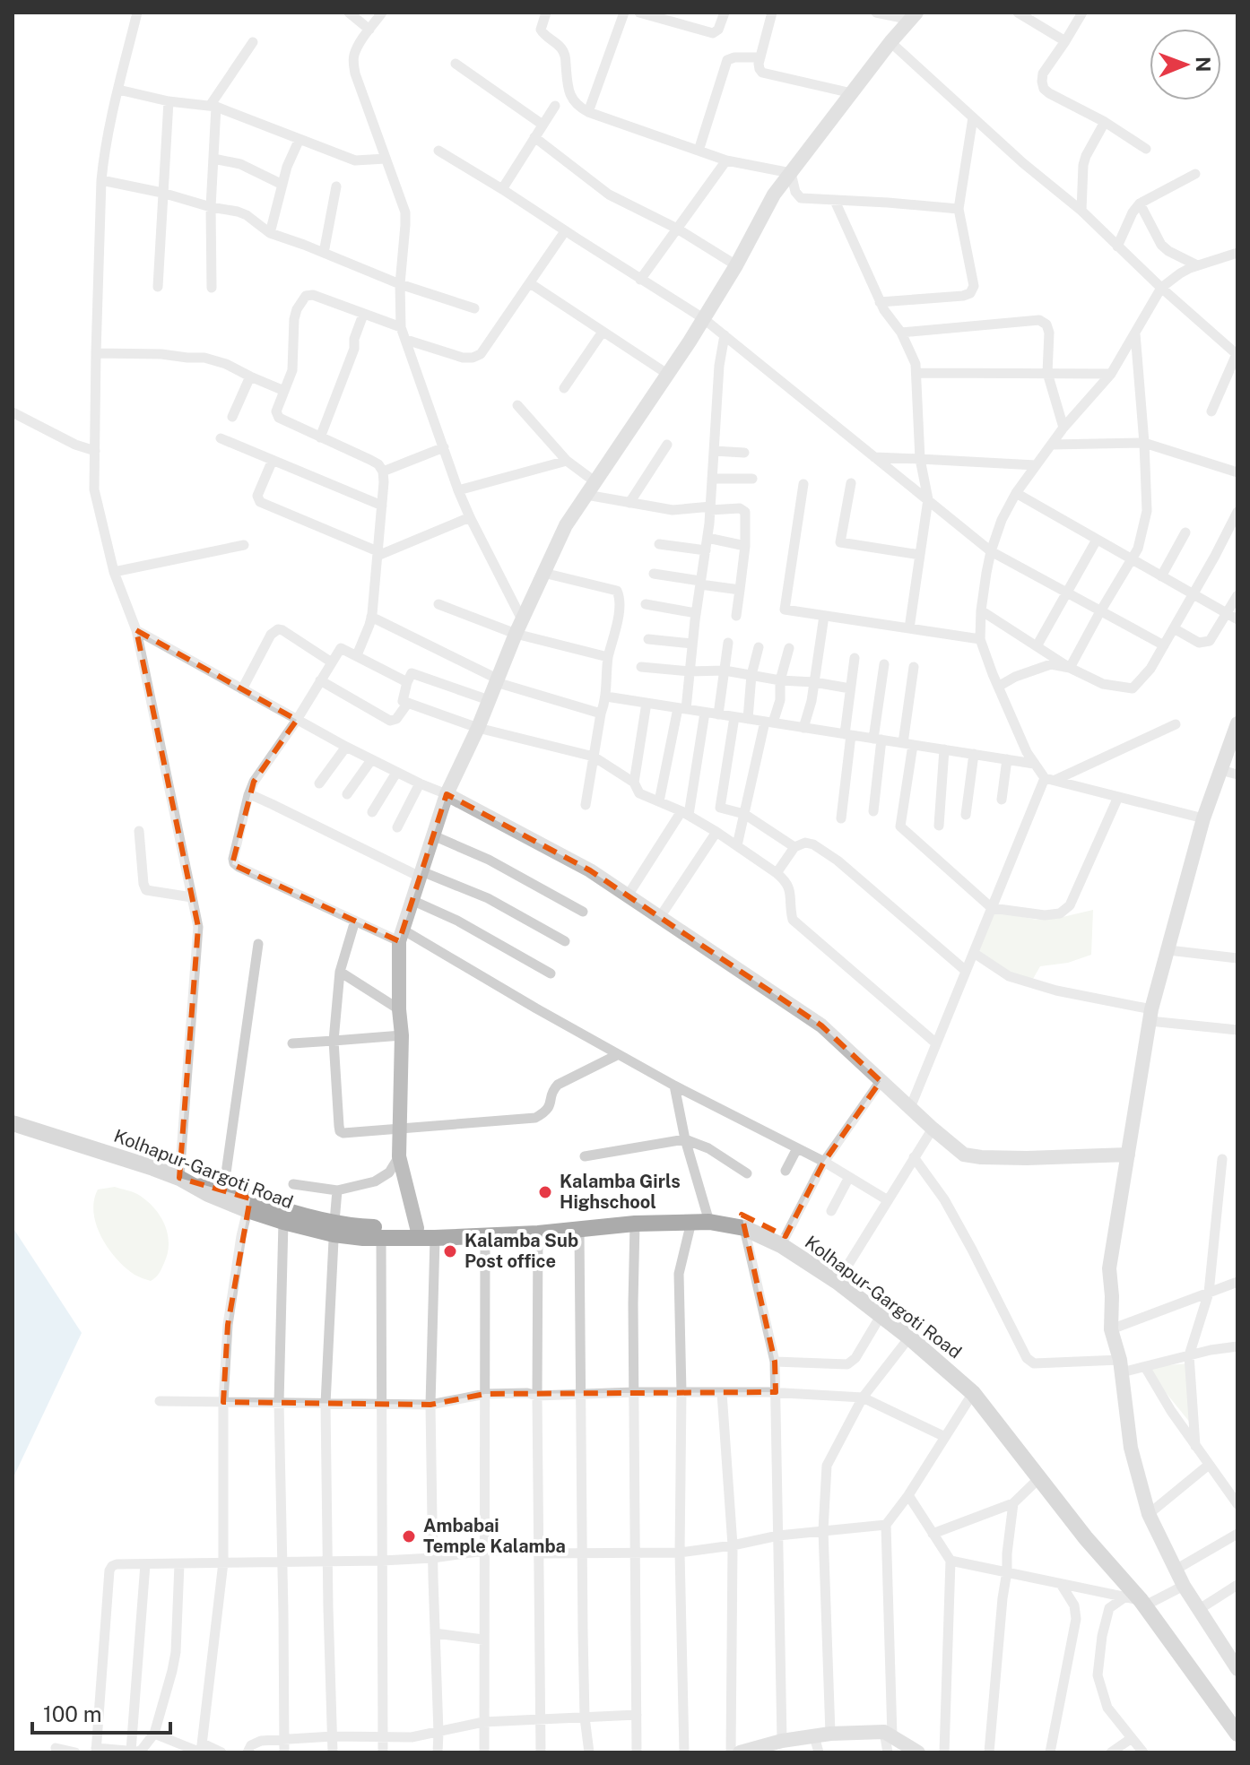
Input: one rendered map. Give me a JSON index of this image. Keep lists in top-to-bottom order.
{
  "streets": {
    "main road": ["Kolhapur-Gargoti Road"]
  },
  "places": ["Kalamba Girls Highschool", "Kalamba Sub Post office", "Ambabai Temple Kalamba"],
  "scale_bar": "100 m",
  "north": "right"
}
